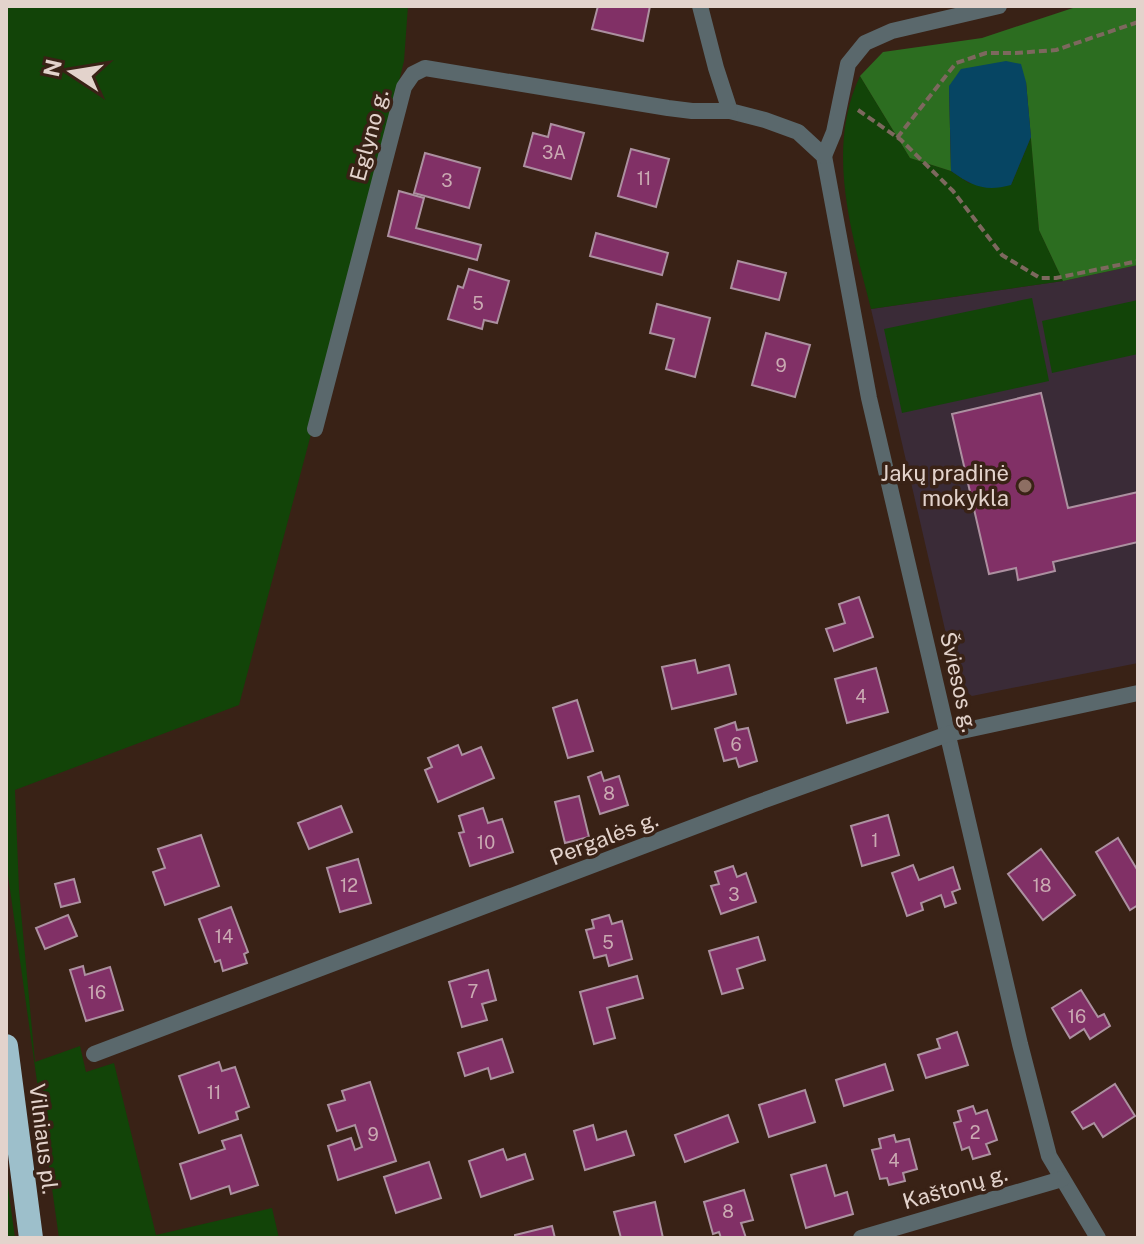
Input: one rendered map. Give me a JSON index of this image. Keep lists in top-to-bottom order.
{
  "streets": {
    "highway": ["Vilniaus pl."],
    "street": [
      "Eglyno g.",
      "Šviesos g.",
      "Pergalės g.",
      "Kaštonų g."
    ]
  },
  "crossings": [
    ["Eglyno g.", "Šviesos g."],
    ["Šviesos g.", "Pergalės g."],
    ["Šviesos g.", "Kaštonų g."]
  ],
  "places": ["Jakų pradinė mokykla"],
  "house_numbers": [
    "3A",
    "11",
    "3",
    "5",
    "9",
    "4",
    "6",
    "8",
    "1",
    "10",
    "12",
    "18",
    "3",
    "14",
    "5",
    "7",
    "16",
    "16",
    "11",
    "2",
    "9",
    "4",
    "8"
  ],
  "north": "left"
}
